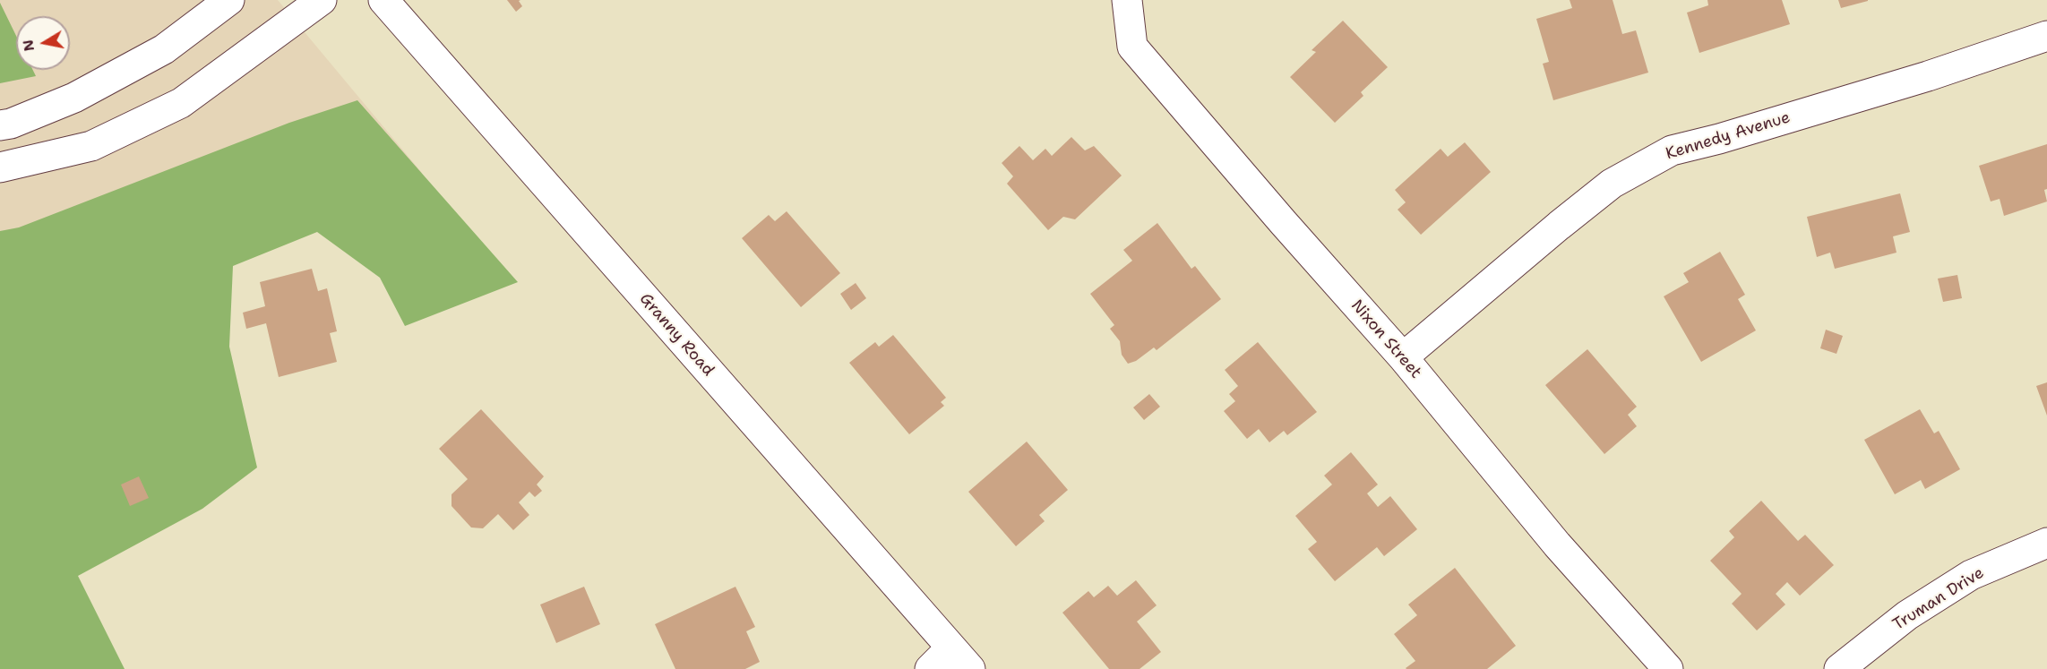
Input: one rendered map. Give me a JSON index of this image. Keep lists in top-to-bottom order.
{
  "streets": {
    "street": [
      "Kennedy Avenue",
      "Granny Road",
      "Nixon Street",
      "Truman Drive"
    ]
  },
  "crossings": [
    ["Kennedy Avenue", "Nixon Street"]
  ],
  "north": "left"
}
